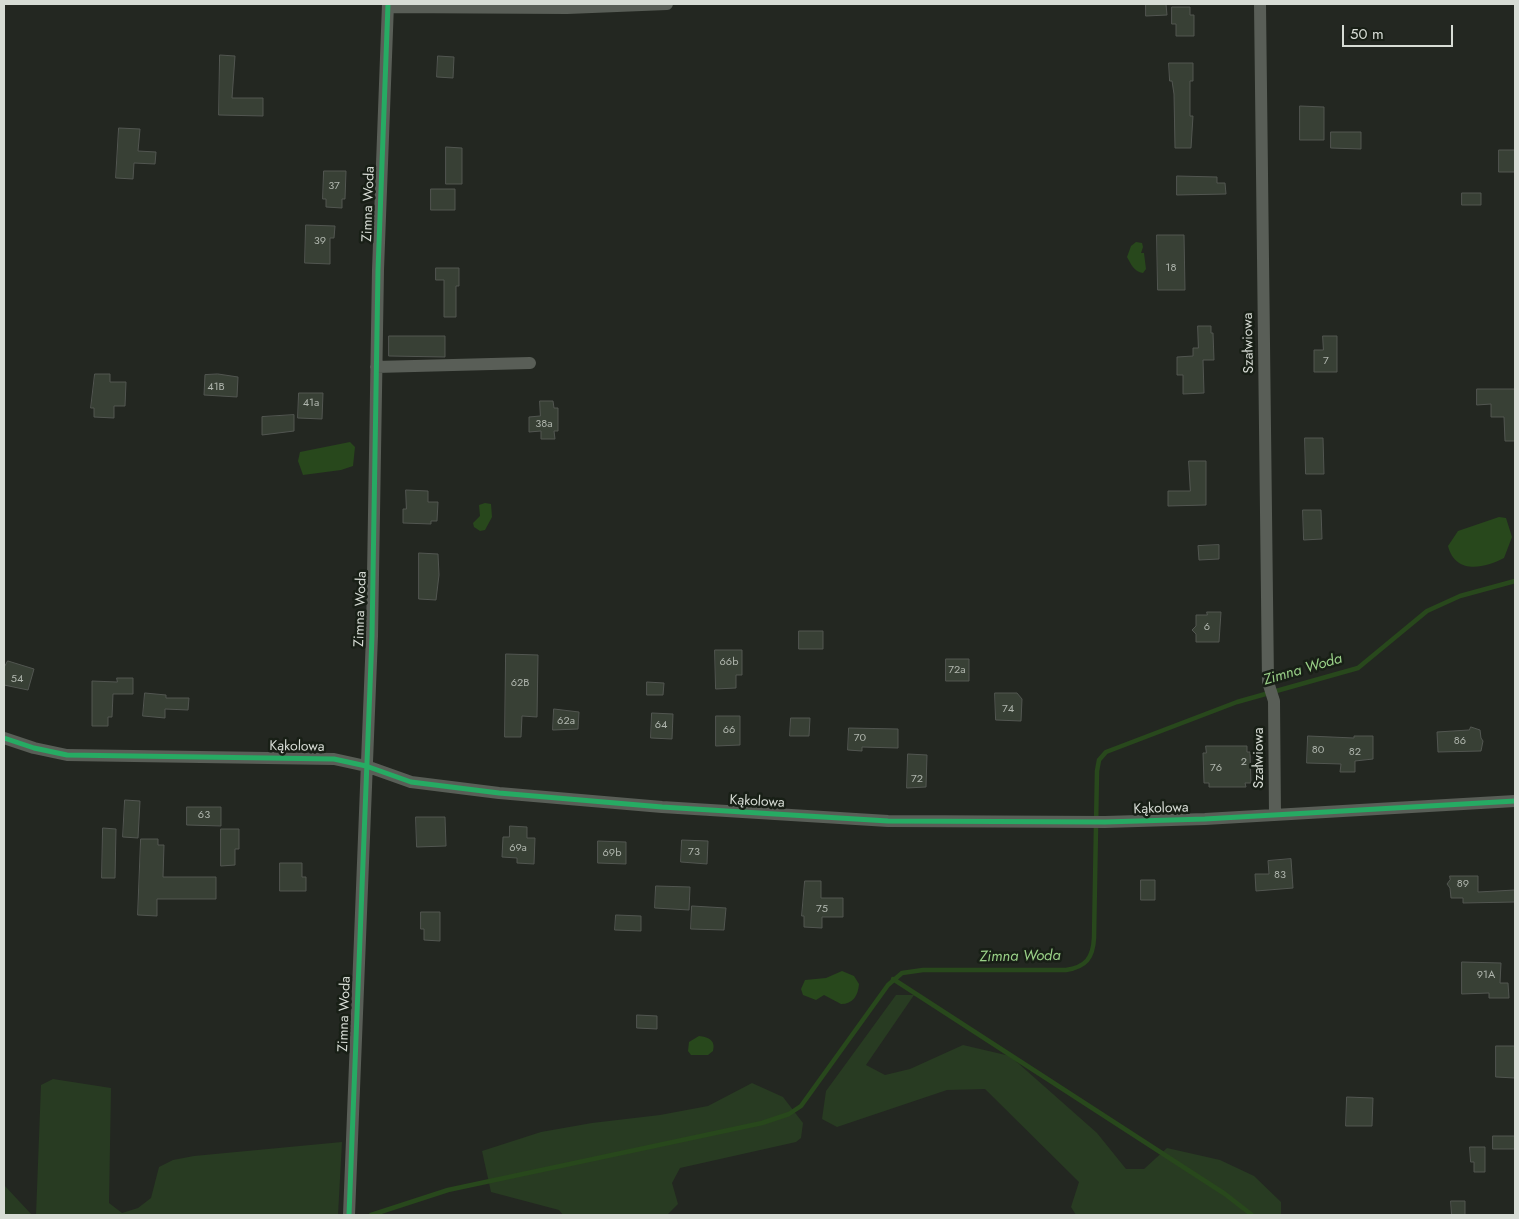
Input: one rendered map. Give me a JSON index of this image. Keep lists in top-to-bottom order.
{
  "streets": {
    "street": ["Zimna Woda", "Szałwiowa", "Kąkolowa"]
  },
  "crossings": [
    ["Zimna Woda", "Kąkolowa"],
    ["Szałwiowa", "Kąkolowa"]
  ],
  "water": ["Zimna Woda"],
  "house_numbers": [
    "37",
    "39",
    "18",
    "7",
    "41B",
    "41a",
    "38a",
    "6",
    "66b",
    "72a",
    "54",
    "62B",
    "74",
    "62a",
    "64",
    "66",
    "70",
    "86",
    "80",
    "82",
    "2",
    "76",
    "72",
    "63",
    "69a",
    "73",
    "69b",
    "83",
    "89",
    "75",
    "91A"
  ],
  "scale_bar": "50 m"
}
